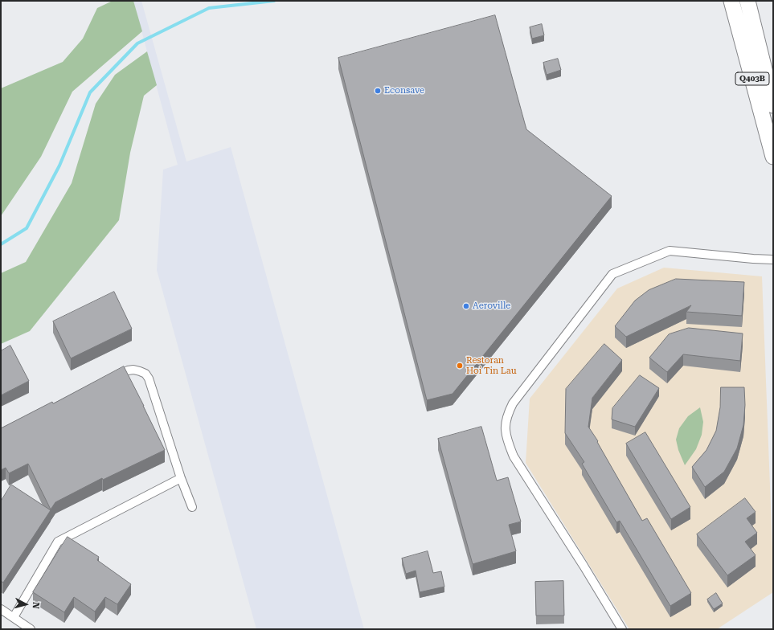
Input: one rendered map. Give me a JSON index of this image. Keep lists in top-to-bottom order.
{
  "streets": {
    "highway": ["Q403B"]
  },
  "places": ["Econsave", "Aeroville", "Restoran Hoi Tin Lau"],
  "north": "right"
}
